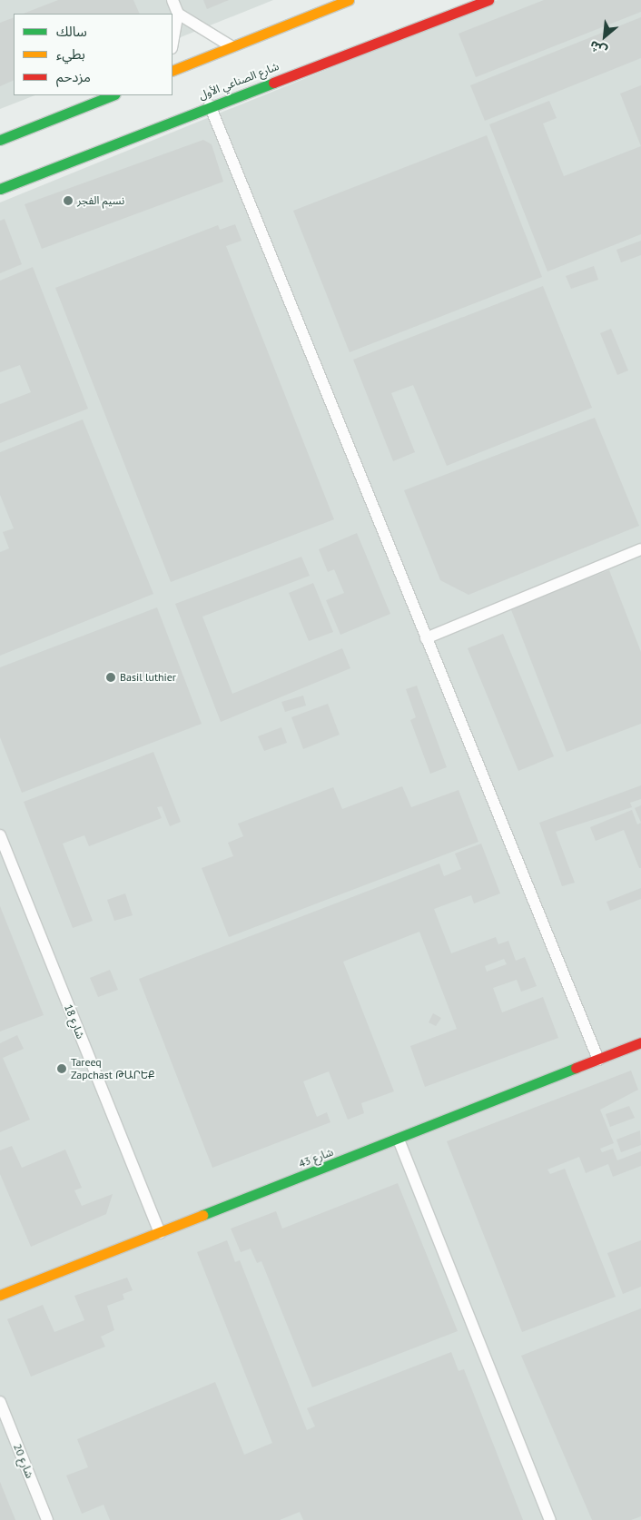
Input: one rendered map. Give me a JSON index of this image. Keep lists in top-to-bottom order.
{
  "streets": {
    "main road": ["شارع الصناعي الأول", "شارع 43"],
    "lane": ["شارع 18", "شارع 20"]
  },
  "crossings": [
    ["شارع 18", "شارع 43"]
  ],
  "places": ["نسيم الفجر", "Basil luthier", "Tareeq Zapchast ԹԱՐԵՔ"],
  "legend": ["سالك", "بطيء", "مزدحم"],
  "north": "bottom left"
}
